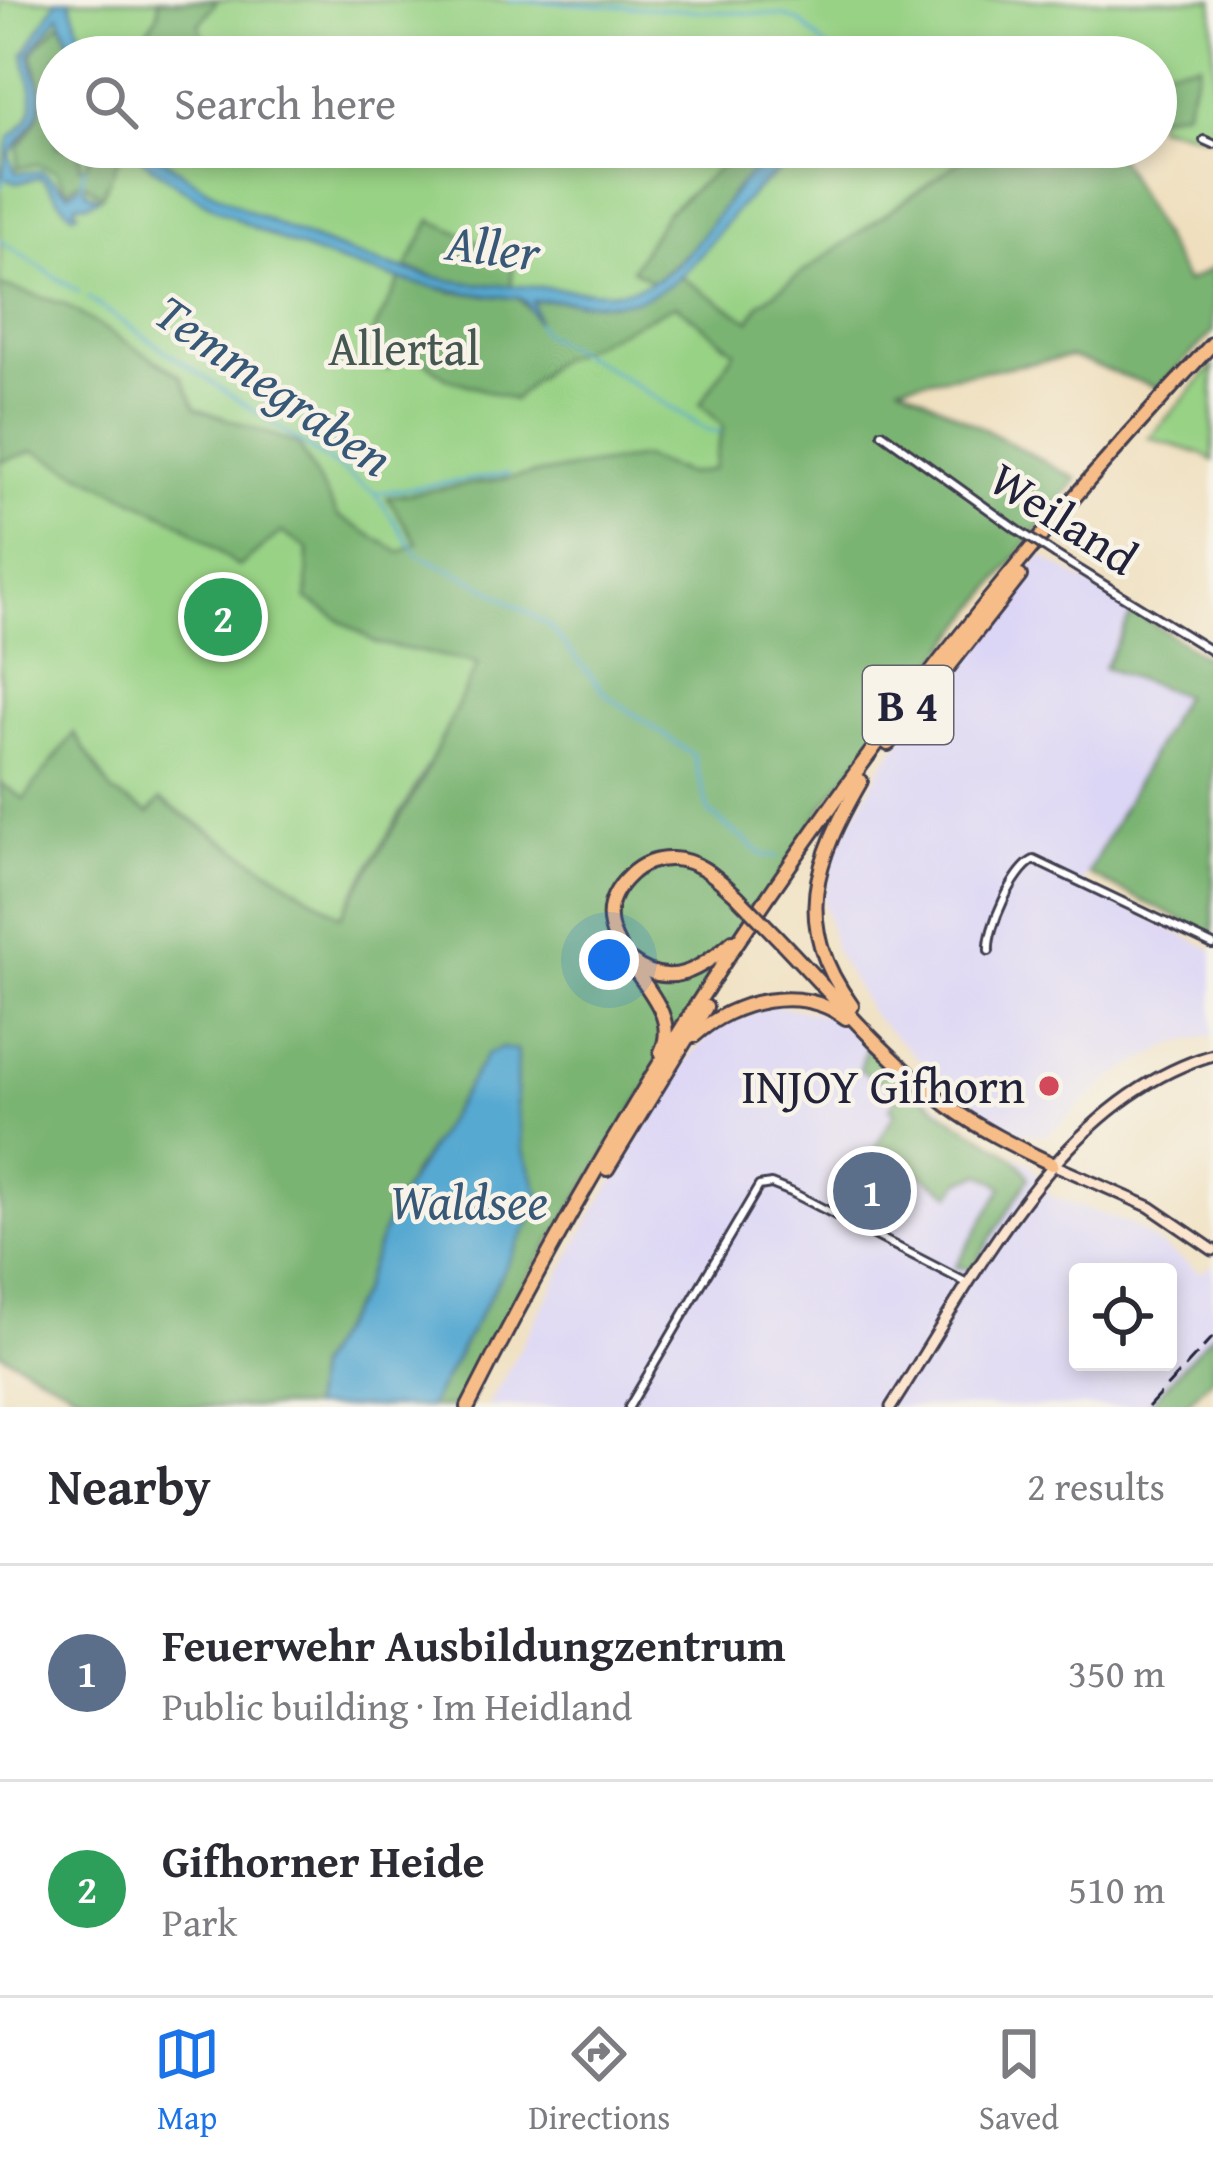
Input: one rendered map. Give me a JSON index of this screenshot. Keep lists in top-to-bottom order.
{
  "streets": {
    "highway": ["B 4"],
    "street": ["Weiland"]
  },
  "water": ["Aller", "Temmegraben", "Waldsee"],
  "parks": ["Allertal"],
  "places": ["INJOY Gifhorn"],
  "page": {
    "search": "Search here",
    "pins": ["2", "1"],
    "heading": ["Nearby", "2 results"],
    "list": [
      {
        "mark": "1",
        "name": "Feuerwehr Ausbildungzentrum",
        "note": "Public building · Im Heidland",
        "value": "350 m"
      },
      {
        "mark": "2",
        "name": "Gifhorner Heide",
        "note": "Park",
        "value": "510 m"
      }
    ],
    "nav": ["Map", "Directions", "Saved"]
  }
}
